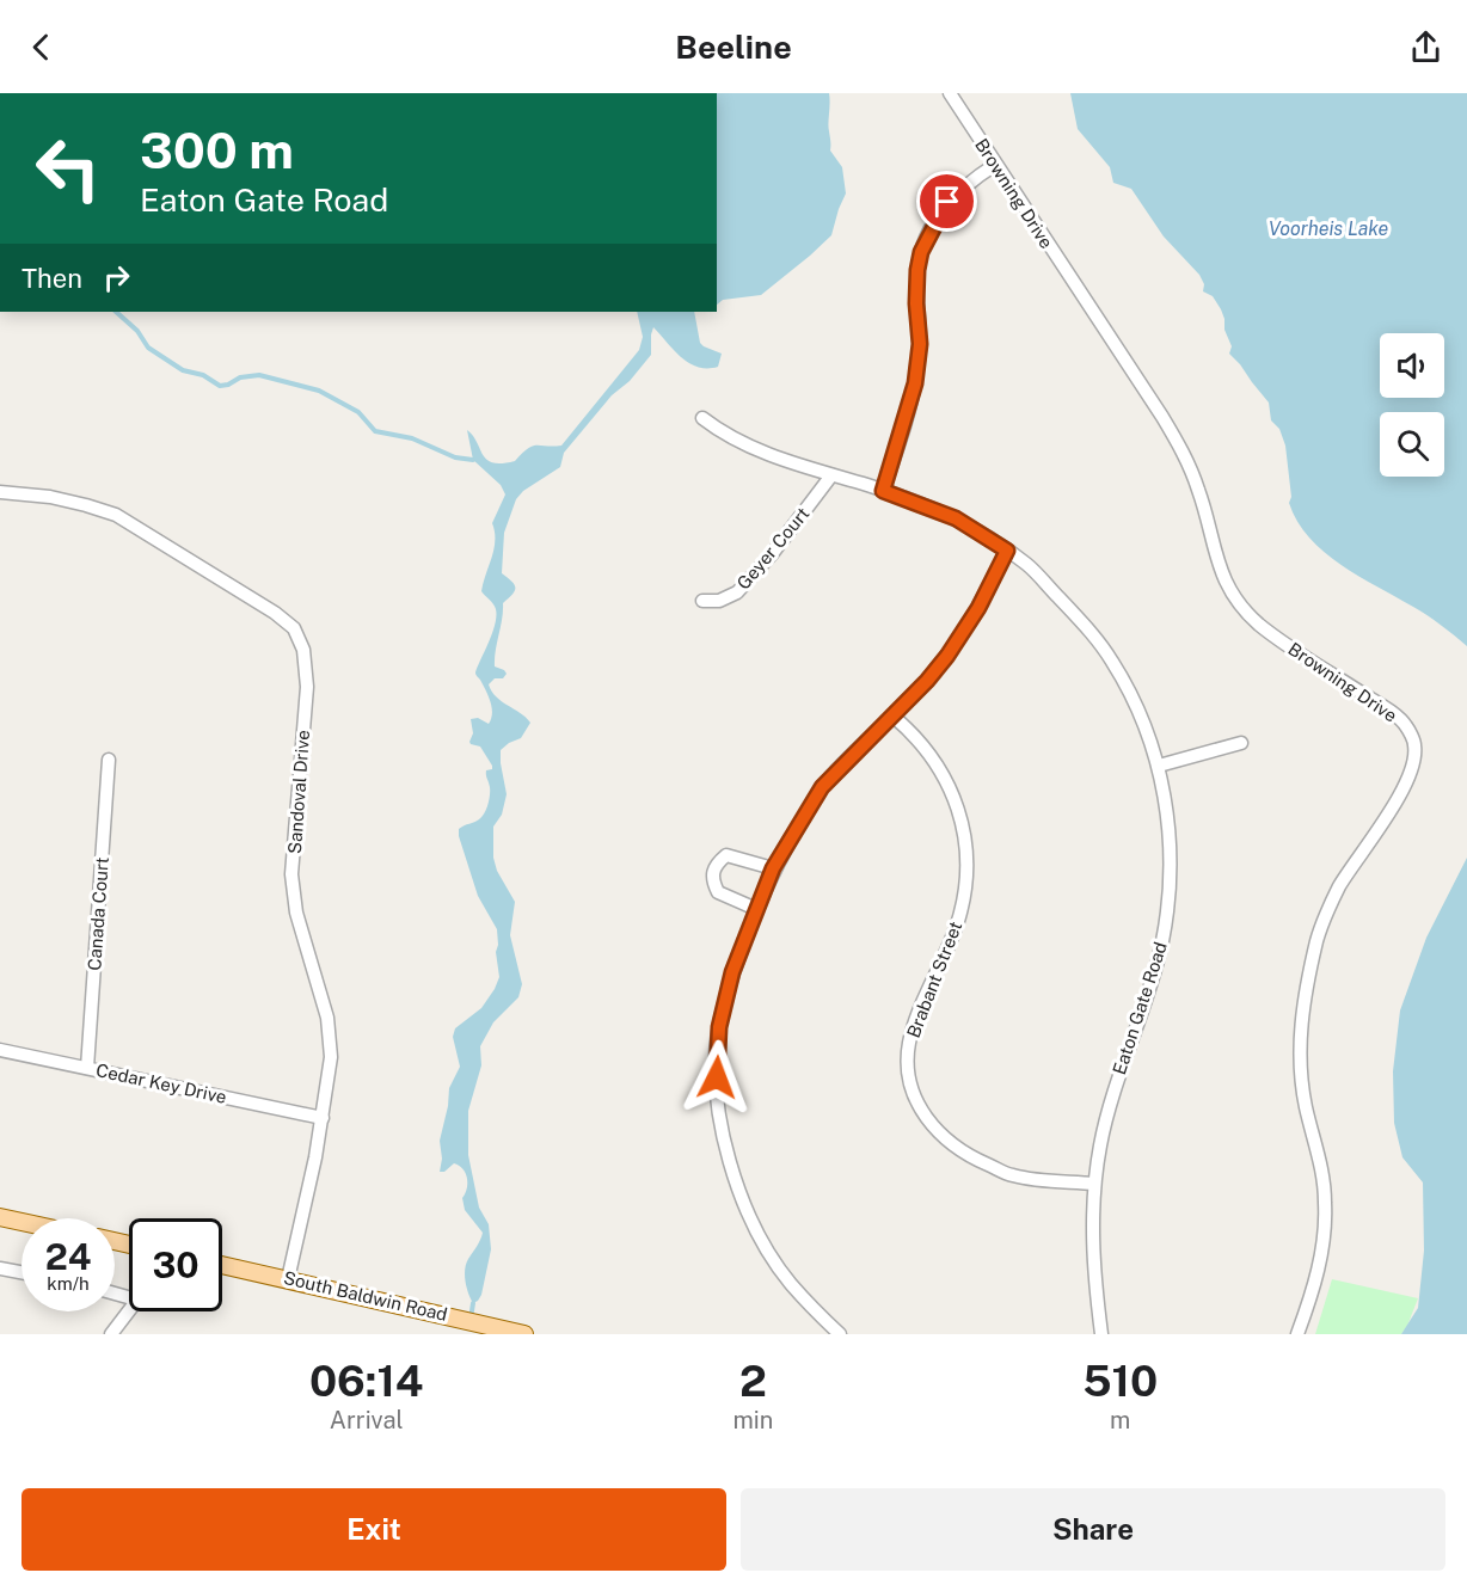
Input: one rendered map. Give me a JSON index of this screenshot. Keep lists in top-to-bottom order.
{
  "streets": {
    "main road": ["South Baldwin Road"],
    "street": [
      "Browning Drive",
      "Geyer Court",
      "Sandoval Drive",
      "Canada Court",
      "Brabant Street",
      "Eaton Gate Road",
      "Cedar Key Drive"
    ]
  },
  "crossings": [
    ["Geyer Court", "Eaton Gate Road"],
    ["Sandoval Drive", "Cedar Key Drive"],
    ["Sandoval Drive", "South Baldwin Road"],
    ["Canada Court", "Cedar Key Drive"],
    ["Brabant Street", "Eaton Gate Road"]
  ],
  "water": ["Voorheis Lake"],
  "page": {
    "header": "Beeline",
    "turn": ["300 m", "Eaton Gate Road"],
    "then": "Then",
    "speed": "24 km/h",
    "limit": "30",
    "eta": [
      "06:14",
      "Arrival",
      "2",
      "min",
      "510",
      "m"
    ],
    "buttons": ["Exit", "Share"]
  }
}
